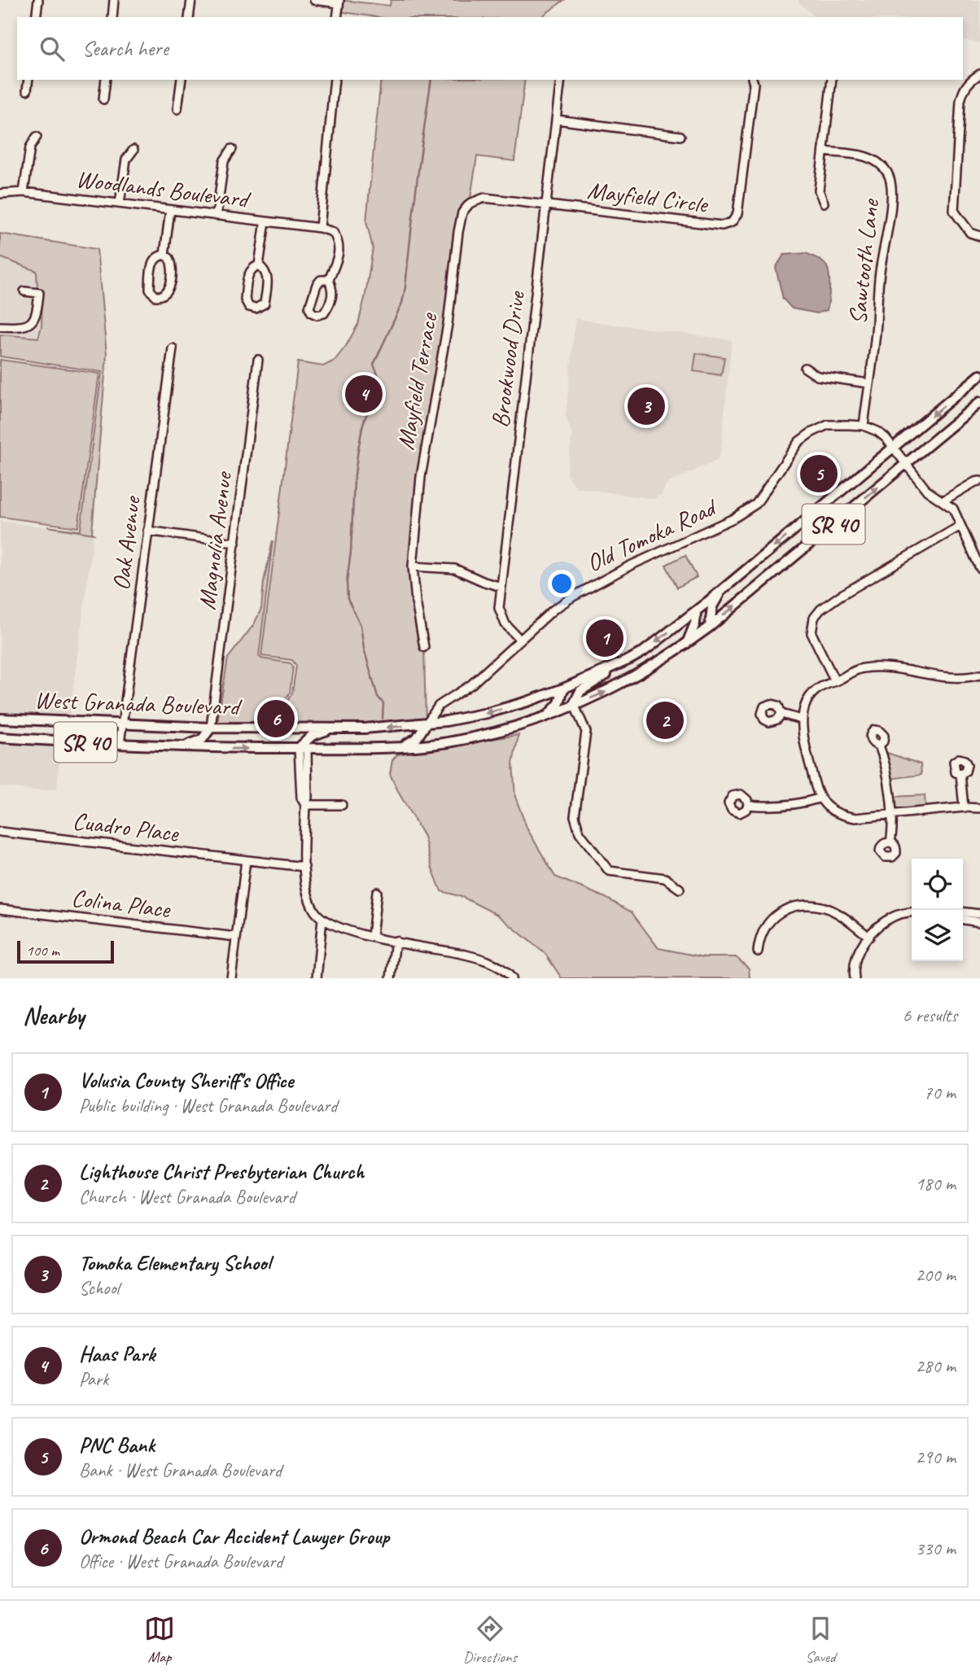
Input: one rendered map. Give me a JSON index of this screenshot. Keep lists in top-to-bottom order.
{
  "streets": {
    "main road": ["SR 40", "West Granada Boulevard"],
    "street": [
      "Woodlands Boulevard",
      "Mayfield Circle",
      "Sawtooth Lane",
      "Brookwood Drive",
      "Mayfield Terrace",
      "Old Tomoka Road",
      "Magnolia Avenue",
      "Oak Avenue",
      "Cuadro Place",
      "Colina Place"
    ]
  },
  "crossings": [
    ["Mayfield Circle", "Brookwood Drive"],
    ["Mayfield Circle", "Mayfield Terrace"],
    ["Sawtooth Lane", "Old Tomoka Road"],
    ["Brookwood Drive", "Mayfield Terrace"],
    ["Brookwood Drive", "Old Tomoka Road"],
    ["Old Tomoka Road", "West Granada Boulevard"],
    ["Magnolia Avenue", "West Granada Boulevard"],
    ["Oak Avenue", "West Granada Boulevard"]
  ],
  "scale_bar": "100 m",
  "page": {
    "search": "Search here",
    "pins": [
      "4",
      "3",
      "5",
      "1",
      "6",
      "2"
    ],
    "scale": "100 m",
    "heading": ["Nearby", "6 results"],
    "list": [
      {
        "mark": "1",
        "name": "Volusia County Sheriff's Office",
        "note": "Public building · West Granada Boulevard",
        "value": "70 m"
      },
      {
        "mark": "2",
        "name": "Lighthouse Christ Presbyterian Church",
        "note": "Church · West Granada Boulevard",
        "value": "180 m"
      },
      {
        "mark": "3",
        "name": "Tomoka Elementary School",
        "note": "School",
        "value": "200 m"
      },
      {
        "mark": "4",
        "name": "Haas Park",
        "note": "Park",
        "value": "280 m"
      },
      {
        "mark": "5",
        "name": "PNC Bank",
        "note": "Bank · West Granada Boulevard",
        "value": "290 m"
      },
      {
        "mark": "6",
        "name": "Ormond Beach Car Accident Lawyer Group",
        "note": "Office · West Granada Boulevard",
        "value": "330 m"
      }
    ],
    "nav": ["Map", "Directions", "Saved"]
  }
}
